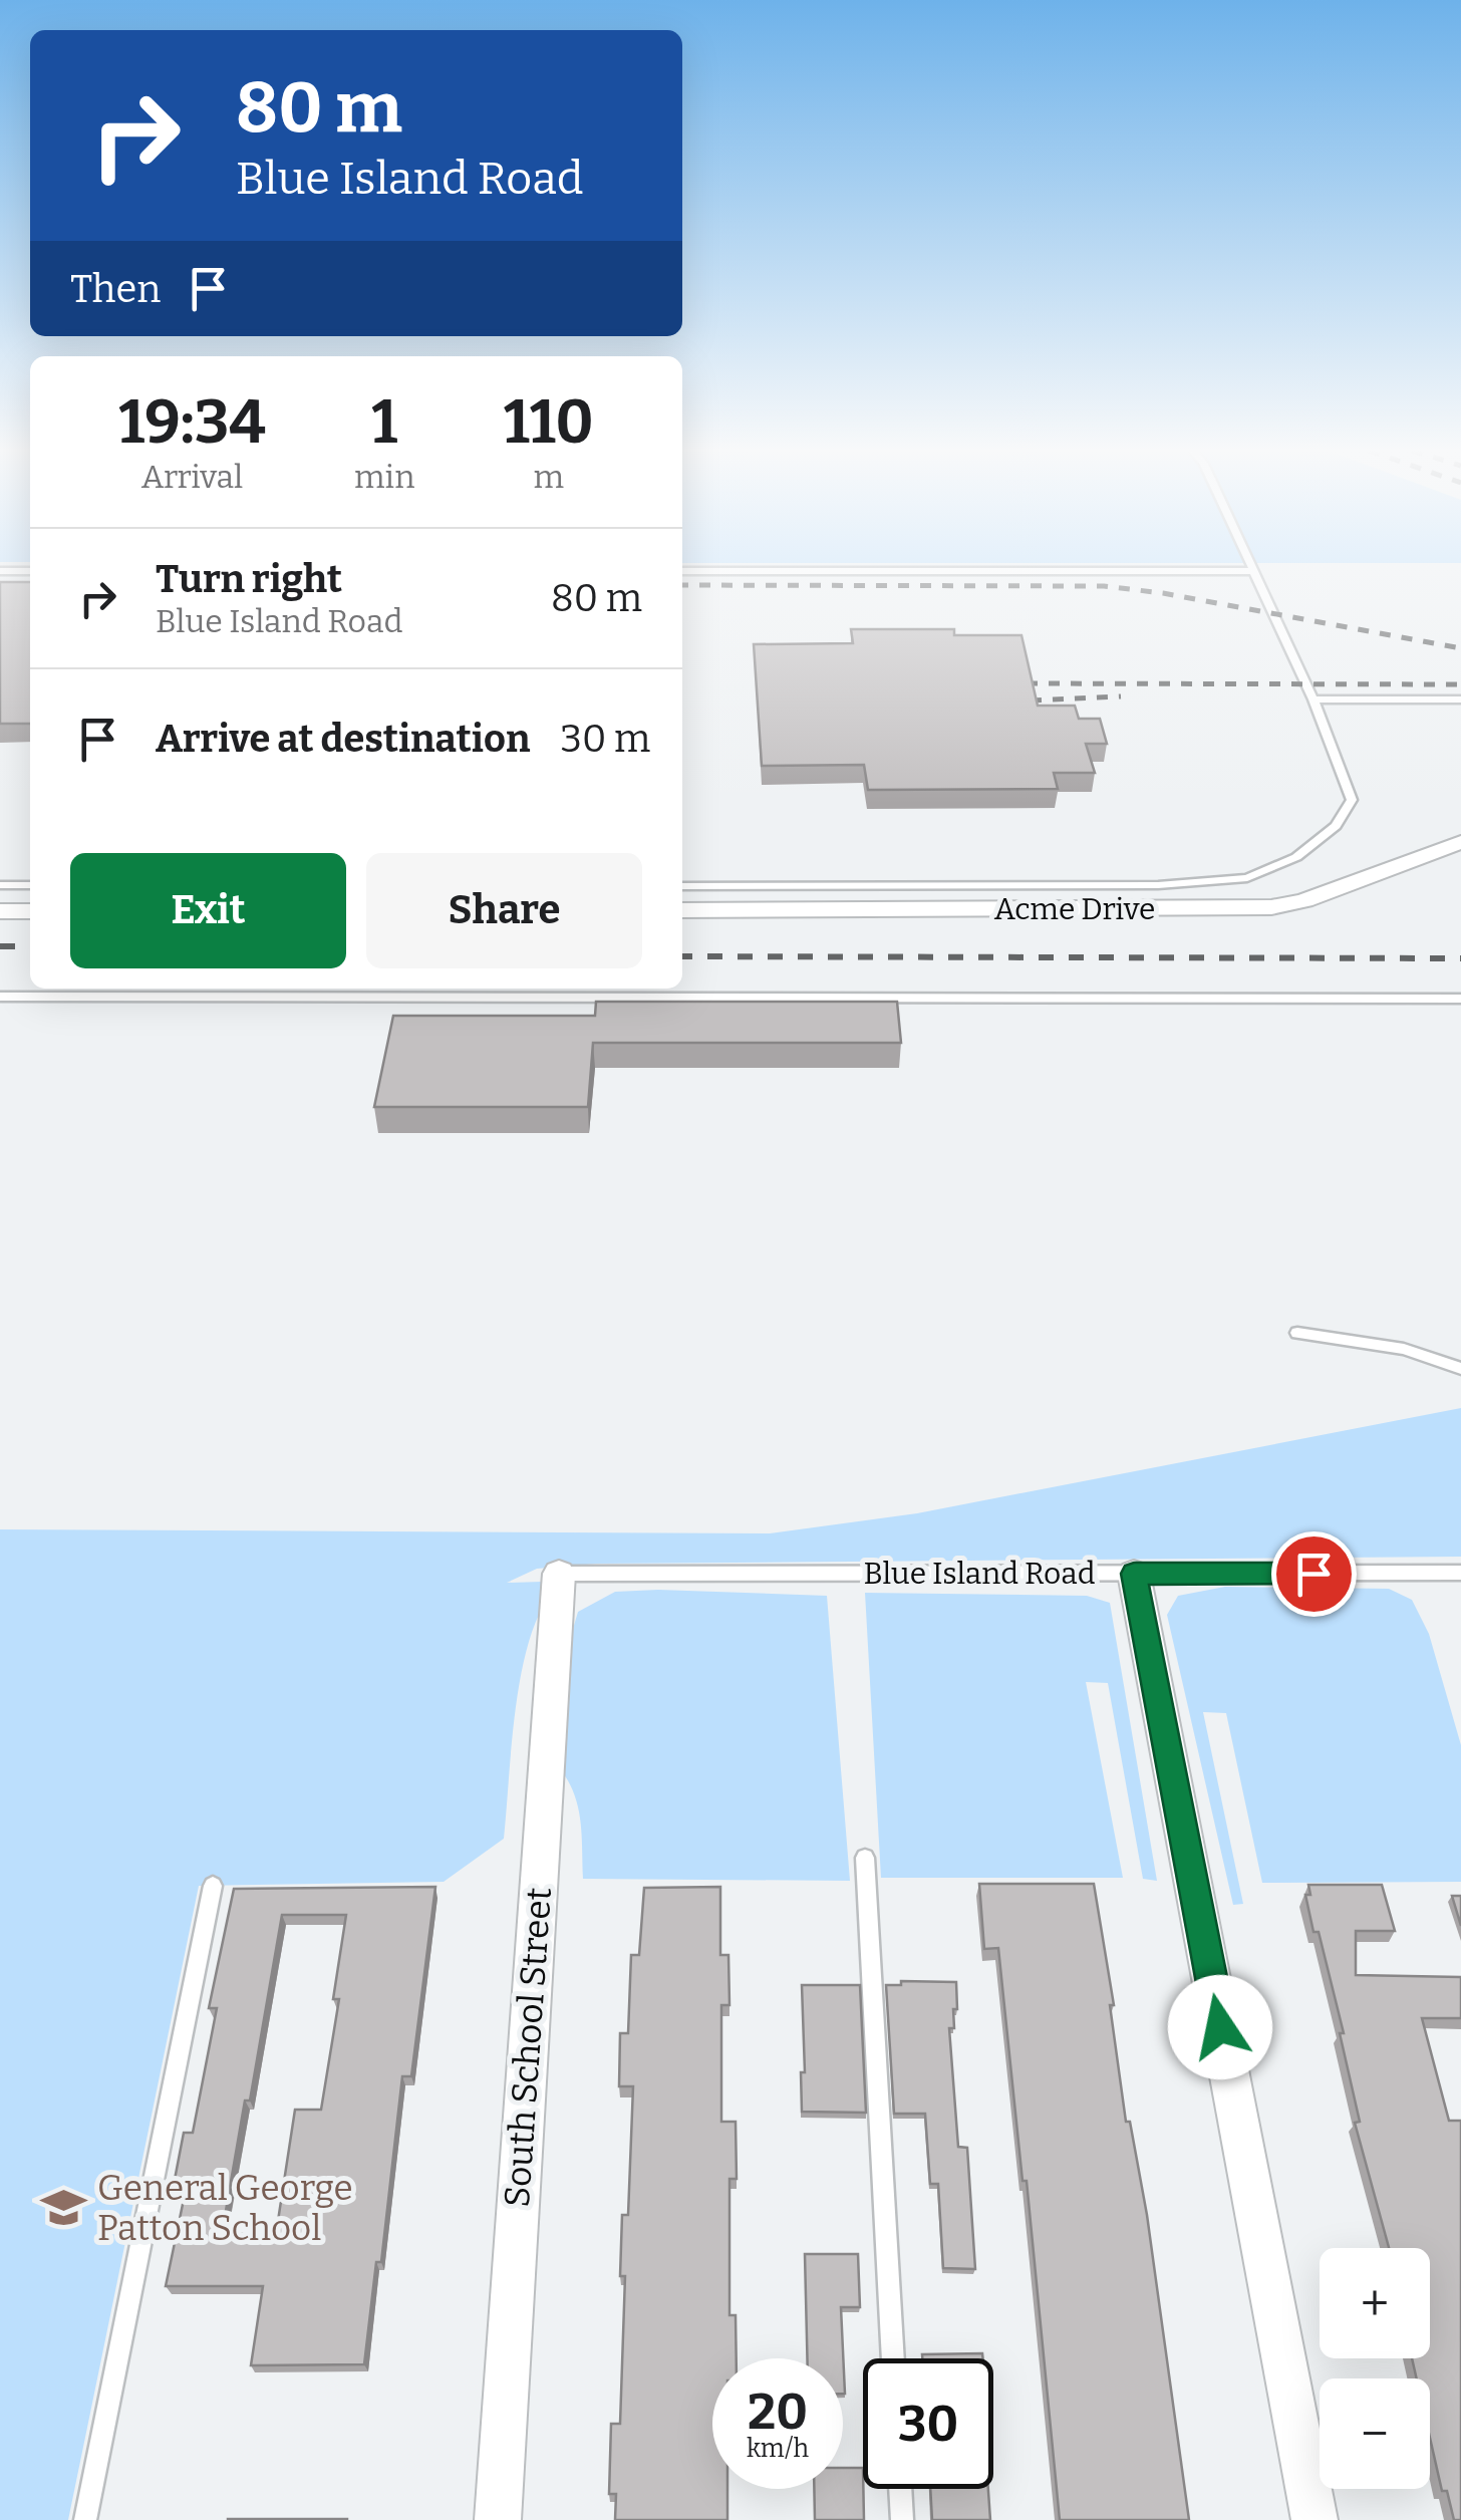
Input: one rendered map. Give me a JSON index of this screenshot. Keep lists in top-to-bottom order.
{
  "streets": {
    "street": ["Acme Drive", "South School Street"],
    "lane": ["Blue Island Road"]
  },
  "crossings": [
    ["Blue Island Road", "South School Street"]
  ],
  "places": {
    "school or university": ["General George Patton School"]
  },
  "page": {
    "turn": ["80 m", "Blue Island Road"],
    "then": "Then",
    "eta": [
      "19:34",
      "Arrival",
      "1",
      "min",
      "110",
      "m"
    ],
    "list": [
      {
        "name": "Turn right",
        "note": "Blue Island Road",
        "value": "80 m"
      },
      {
        "name": "Arrive at destination",
        "value": "30 m"
      }
    ],
    "buttons": ["Exit", "Share"],
    "map_buttons": ["+", "−"],
    "speed": "20 km/h",
    "limit": "30"
  }
}
